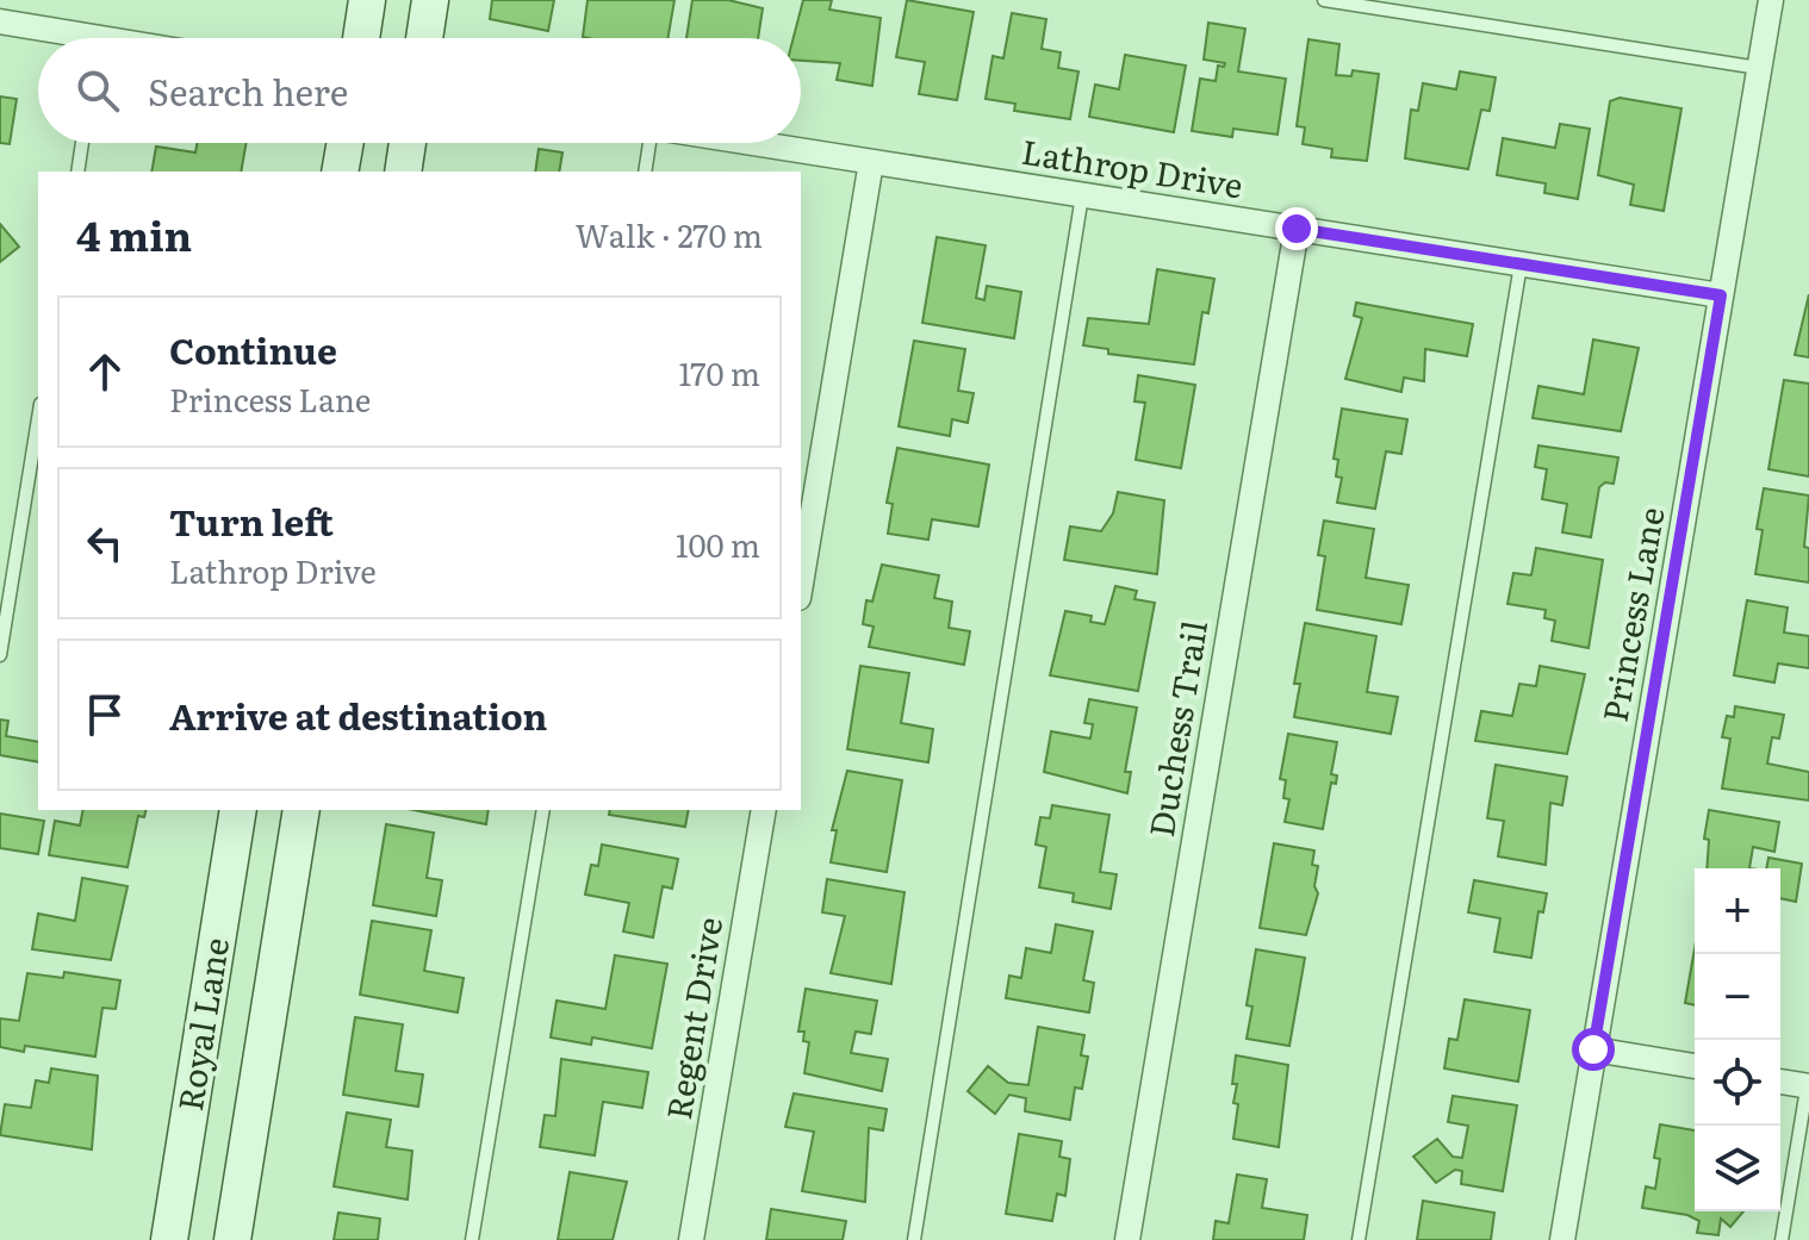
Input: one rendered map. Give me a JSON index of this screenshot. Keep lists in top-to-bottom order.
{
  "streets": {
    "main road": ["Royal Lane"],
    "street": [
      "Lathrop Drive",
      "Princess Lane",
      "Duchess Trail",
      "Regent Drive"
    ]
  },
  "crossings": [
    ["Lathrop Drive", "Princess Lane"],
    ["Lathrop Drive", "Duchess Trail"]
  ],
  "page": {
    "search": "Search here",
    "heading": ["4 min", "Walk · 270 m"],
    "list": [
      ["Continue", "Princess Lane", "170 m"],
      ["Turn left", "Lathrop Drive", "100 m"],
      "Arrive at destination"
    ],
    "map_buttons": ["+", "−"]
  }
}
